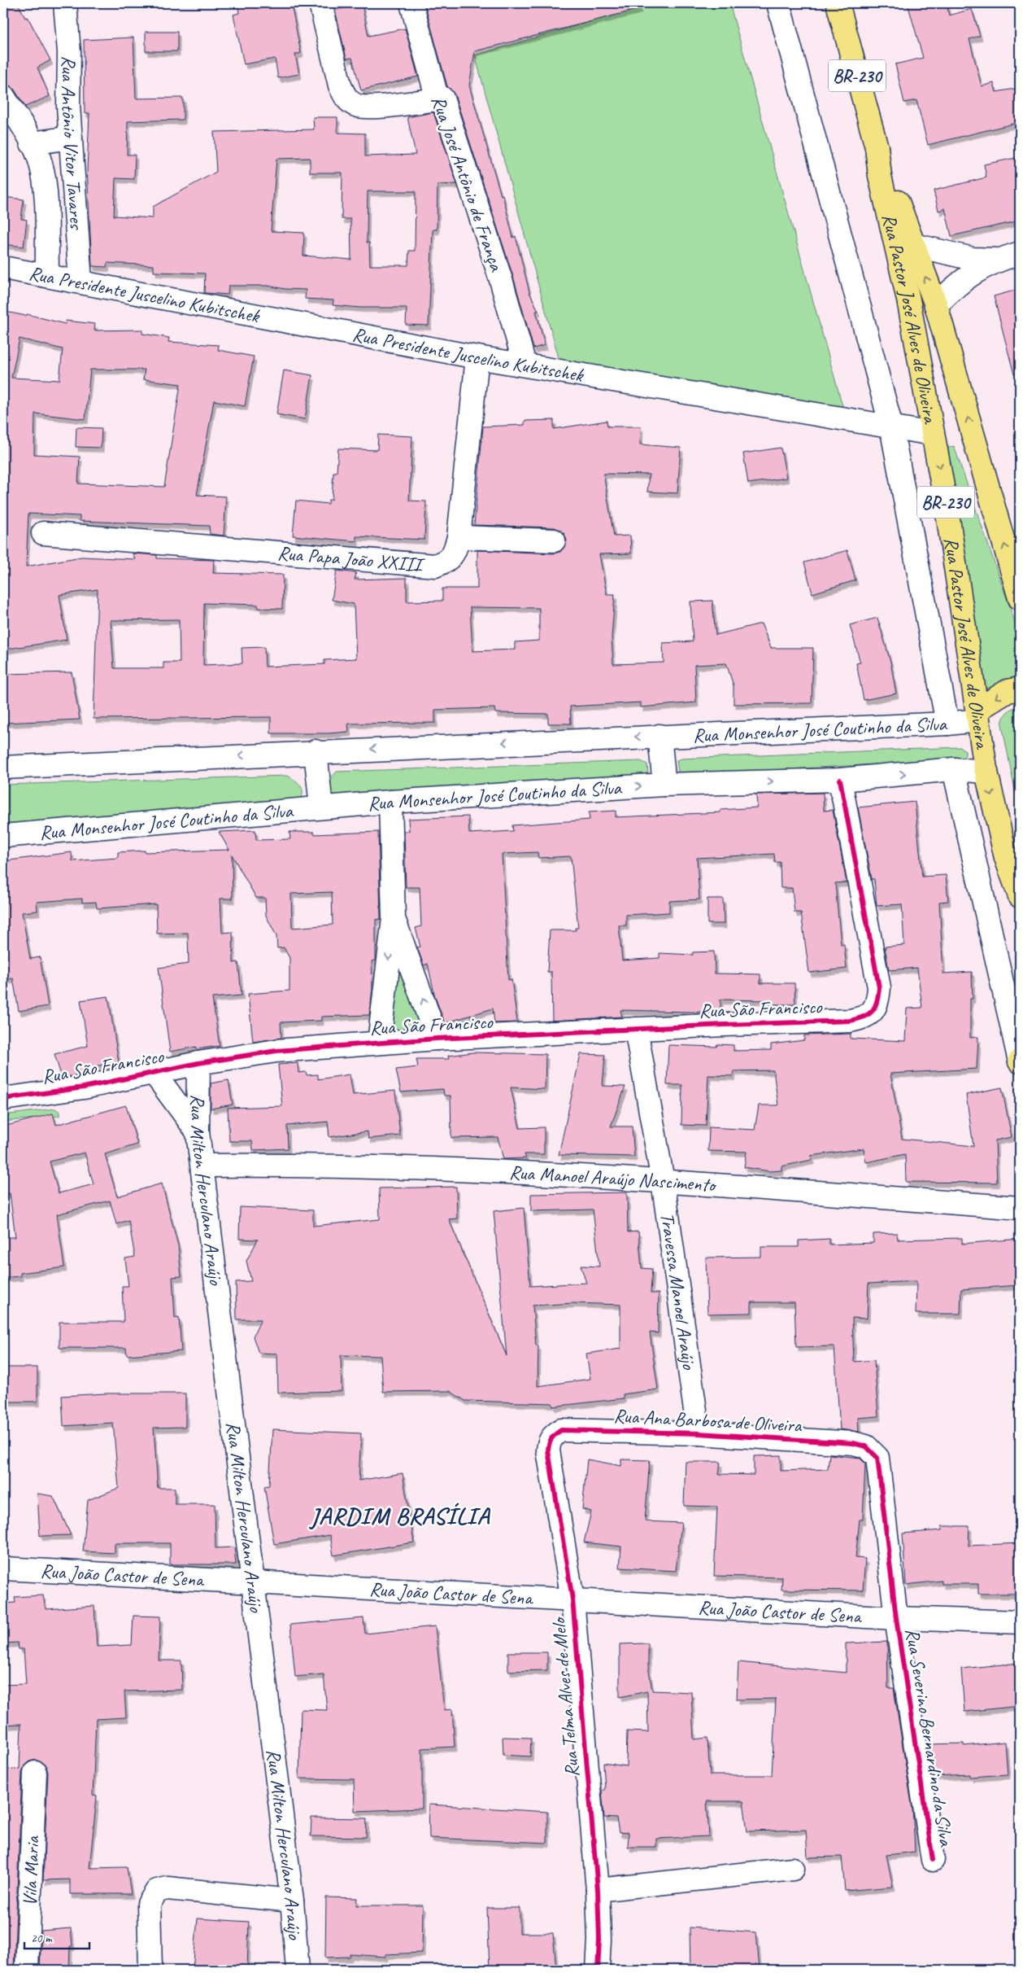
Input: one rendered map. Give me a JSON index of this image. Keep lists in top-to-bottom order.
{
  "streets": {
    "main road": ["BR-230", "Rua Pastor José Alves de Oliveira"],
    "street": [
      "Rua Antônio Vitor Tavares",
      "Rua José Antônio de França",
      "Rua Presidente Juscelino Kubitschek",
      "Rua Papa João XXIII",
      "Rua Monsenhor José Coutinho da Silva",
      "Rua São Francisco",
      "Rua Manoel Araújo Nascimento",
      "Rua Milton Herculano Araújo",
      "Travessa Manoel Araújo",
      "Rua Ana Barbosa de Oliveira",
      "Rua João Castor de Sena",
      "Rua Telma Alves de Melo",
      "Rua Severino Bernardino da Silva",
      "Vila Maria"
    ]
  },
  "crossings": [
    ["Rua Antônio Vitor Tavares", "Rua Presidente Juscelino Kubitschek"],
    ["Rua José Antônio de França", "Rua Presidente Juscelino Kubitschek"],
    ["Rua Presidente Juscelino Kubitschek", "Rua Pastor José Alves de Oliveira"],
    ["Rua Presidente Juscelino Kubitschek", "Rua Papa João XXIII"],
    ["Rua Pastor José Alves de Oliveira", "Rua Monsenhor José Coutinho da Silva"],
    ["Rua Monsenhor José Coutinho da Silva", "Rua São Francisco"],
    ["Rua São Francisco", "Rua Milton Herculano Araújo"],
    ["Rua São Francisco", "Travessa Manoel Araújo"],
    ["Rua Manoel Araújo Nascimento", "Rua Milton Herculano Araújo"],
    ["Rua Manoel Araújo Nascimento", "Travessa Manoel Araújo"],
    ["Rua Milton Herculano Araújo", "Rua João Castor de Sena"],
    ["Travessa Manoel Araújo", "Rua Ana Barbosa de Oliveira"],
    ["Rua Ana Barbosa de Oliveira", "Rua Telma Alves de Melo"],
    ["Rua Ana Barbosa de Oliveira", "Rua Severino Bernardino da Silva"],
    ["Rua João Castor de Sena", "Rua Telma Alves de Melo"],
    ["Rua João Castor de Sena", "Rua Severino Bernardino da Silva"]
  ],
  "districts": ["JARDIM BRASÍLIA"],
  "scale_bar": "20 m"
}
